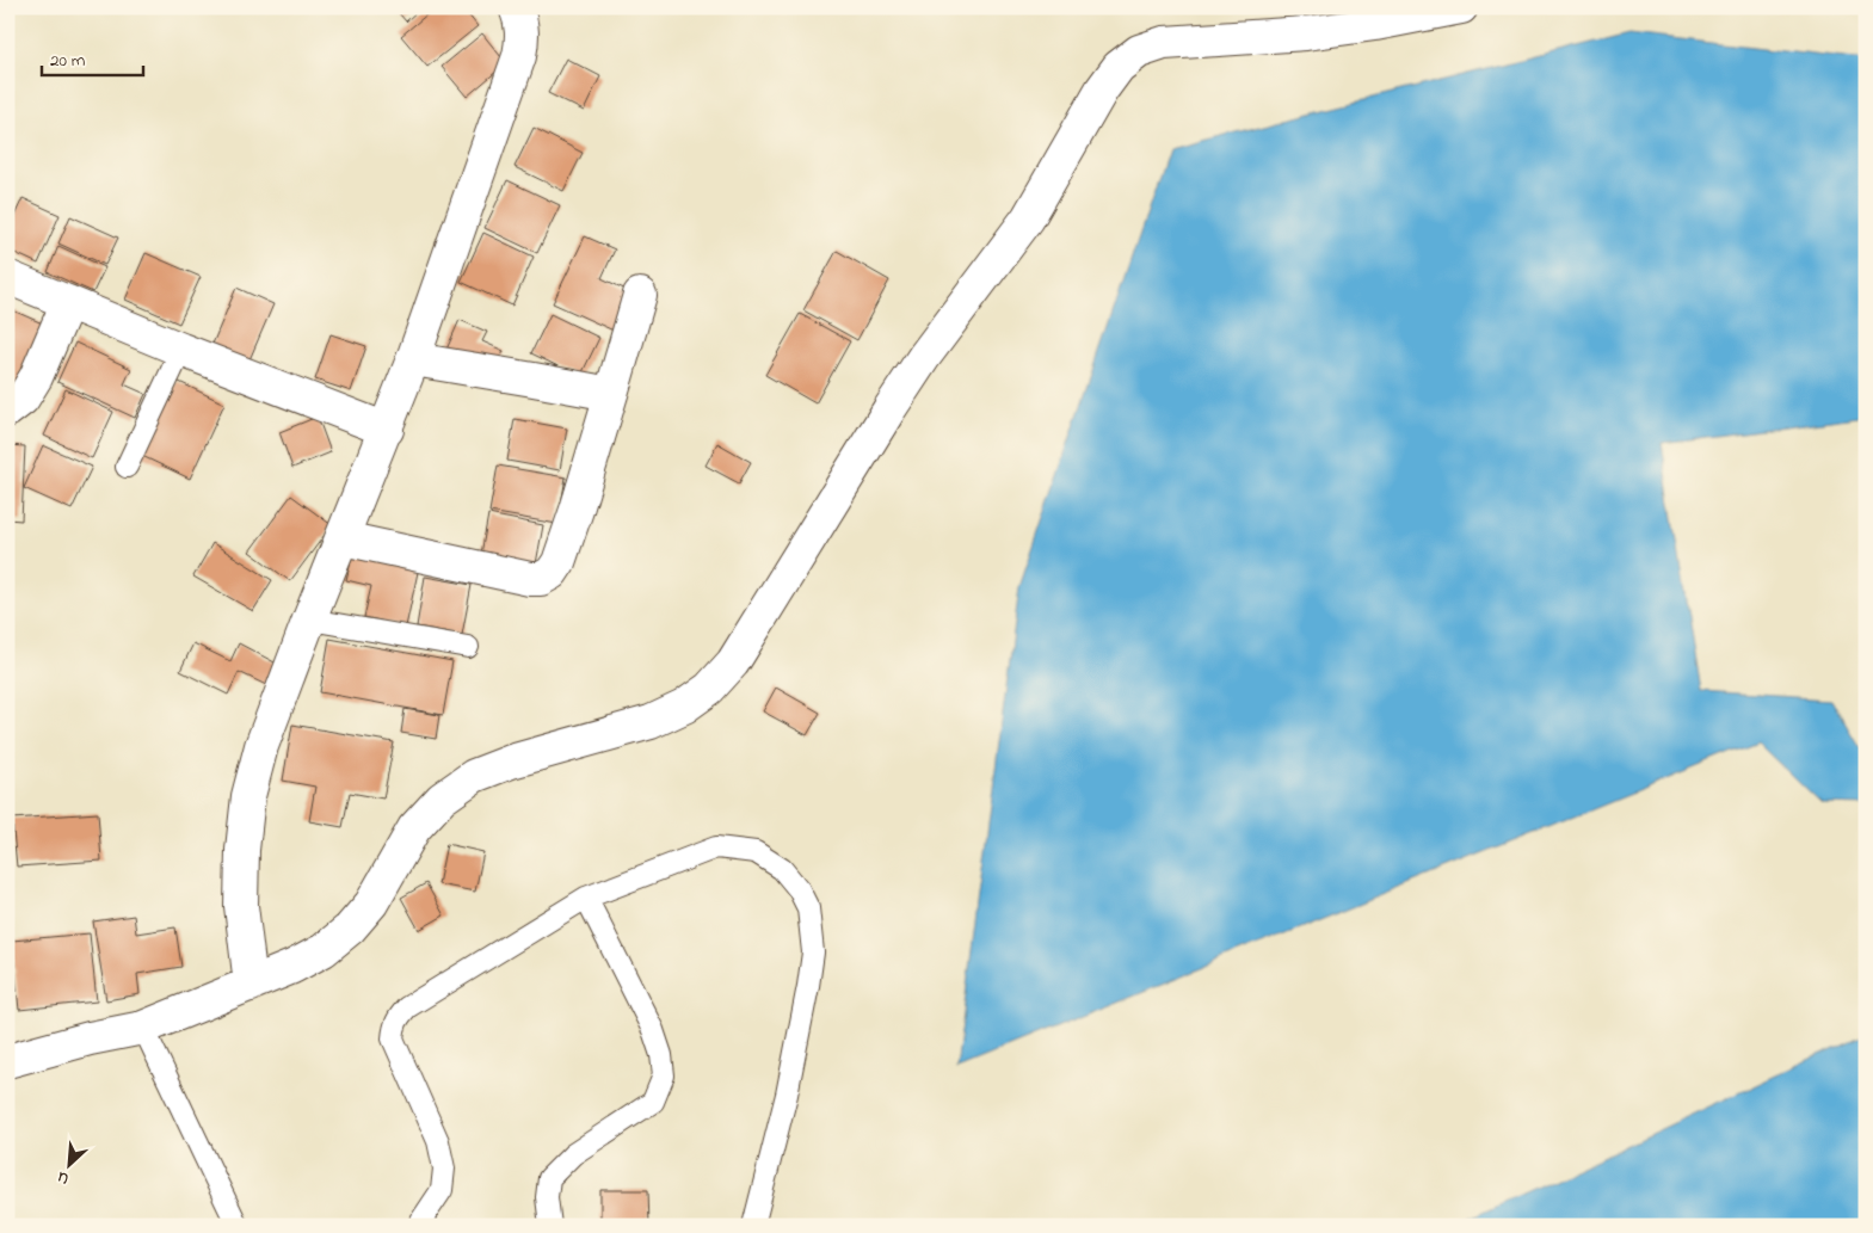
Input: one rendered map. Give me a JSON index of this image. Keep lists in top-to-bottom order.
{
  "scale_bar": "20 m",
  "north": "bottom left"
}
